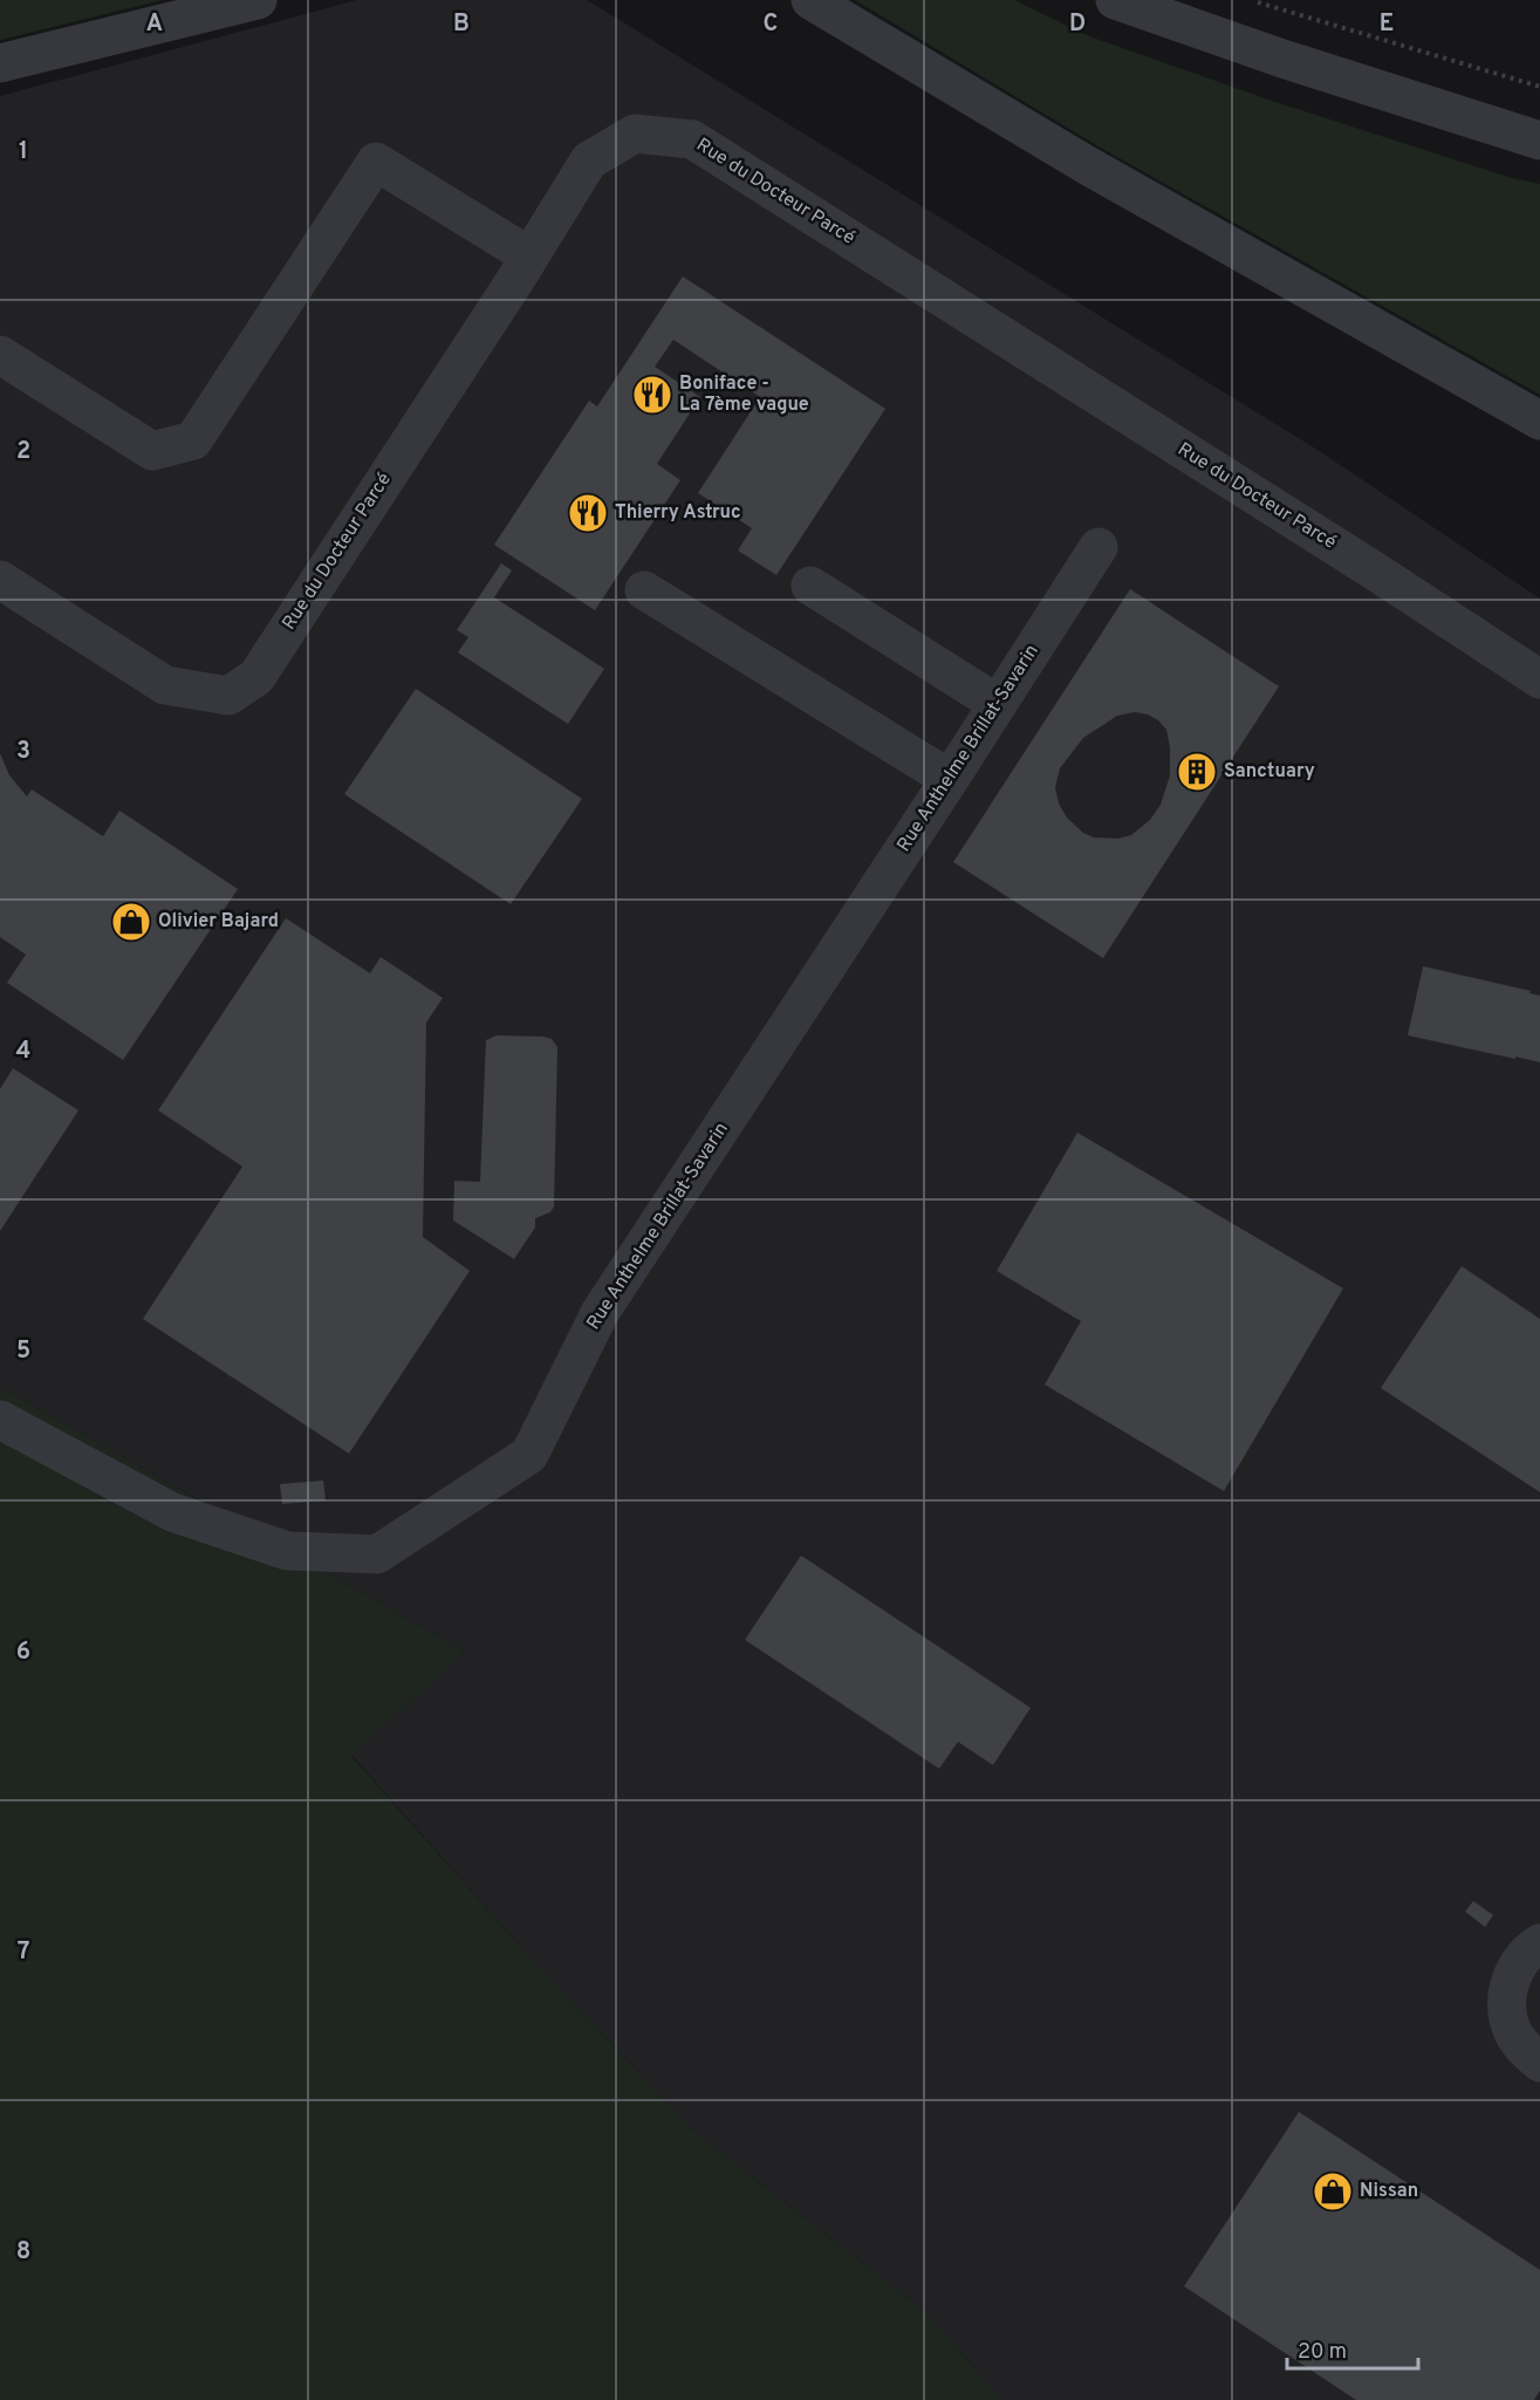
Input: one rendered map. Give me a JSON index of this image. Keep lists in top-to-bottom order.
{
  "streets": {
    "street": ["Rue du Docteur Parcé", "Rue Anthelme Brillat-Savarin"]
  },
  "places": {
    "restaurant": ["Boniface - La 7ème vague", "Thierry Astruc"],
    "building": ["Sanctuary"],
    "shop": ["Olivier Bajard", "Nissan"]
  },
  "scale_bar": "20 m",
  "grid": {
    "columns": [
      "A",
      "B",
      "C",
      "D",
      "E"
    ],
    "rows": [
      "1",
      "2",
      "3",
      "4",
      "5",
      "6",
      "7",
      "8"
    ]
  }
}
